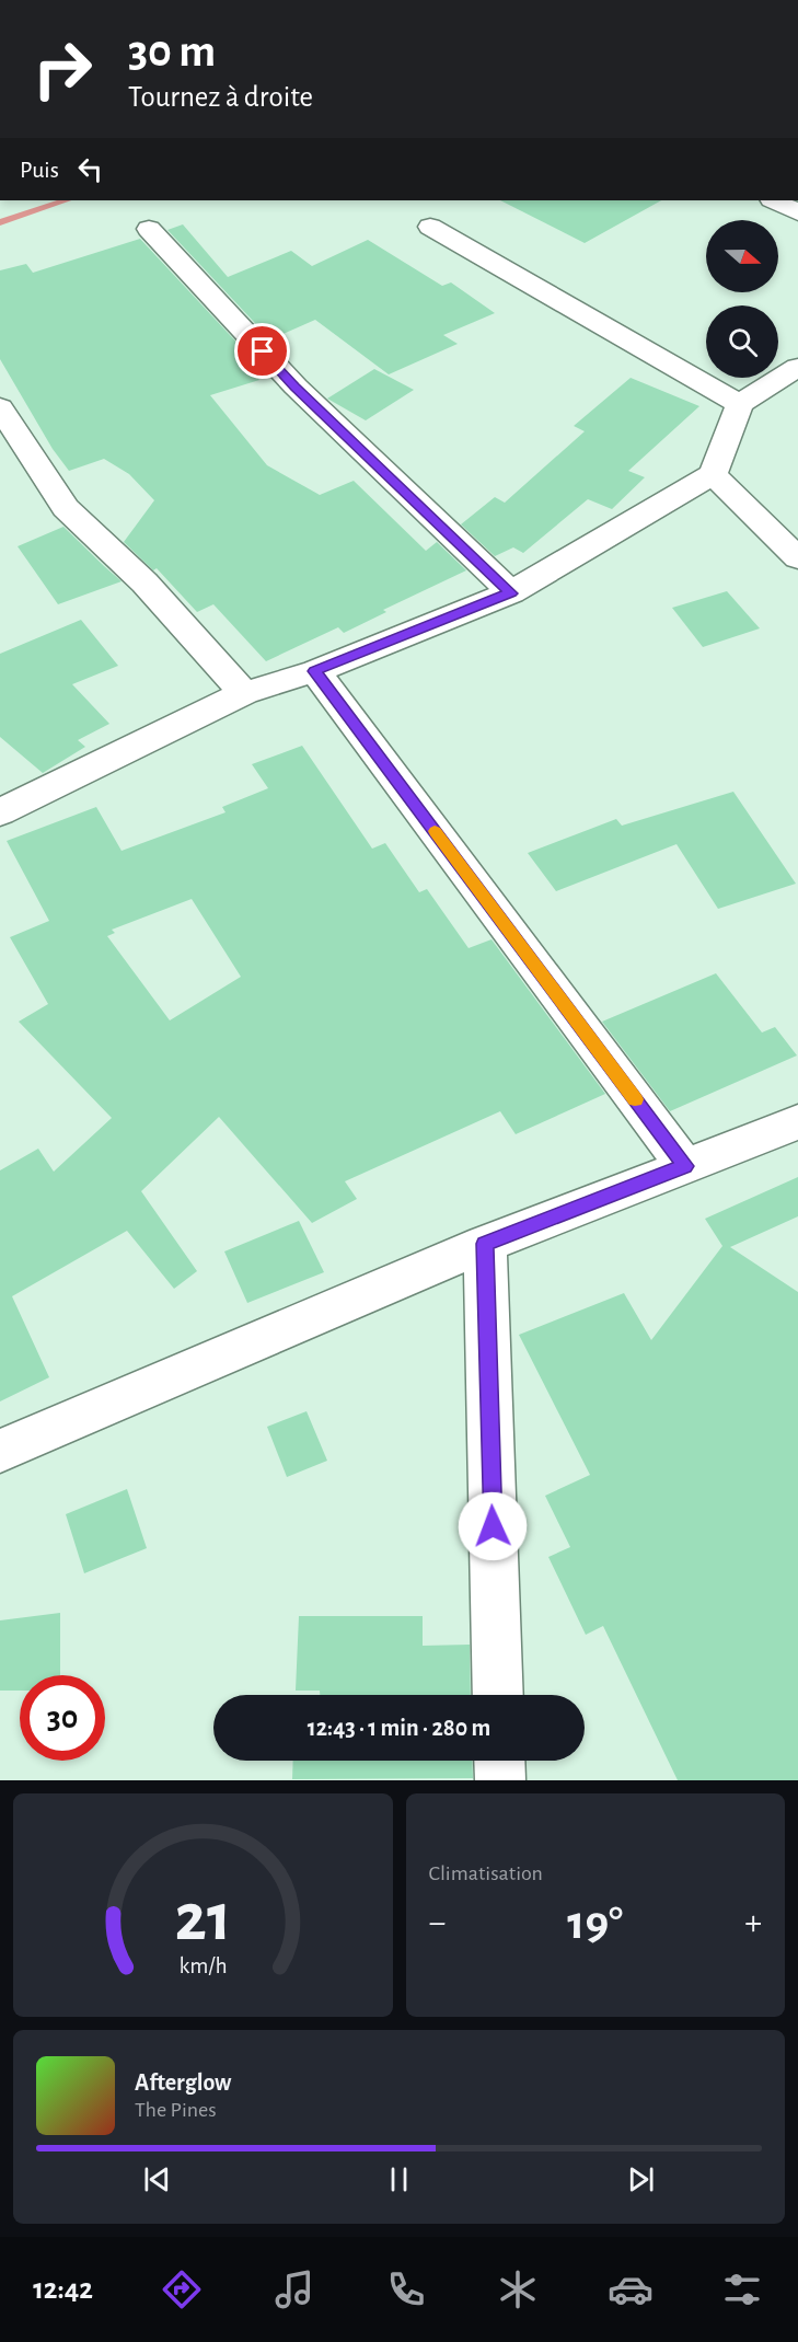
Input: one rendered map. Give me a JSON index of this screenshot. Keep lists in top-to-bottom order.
{
  "north": "right",
  "page": {
    "turn": ["30 m", "Tournez à droite"],
    "then": "Puis",
    "limit": "30",
    "trip": "12:43 · 1 min · 280 m",
    "tile": "Climatisation",
    "heat": ["−", "19°", "+"],
    "song": ["Afterglow", "The Pines"],
    "tabs": "12:42",
    "gauge": ["21", "km/h"]
  }
}
